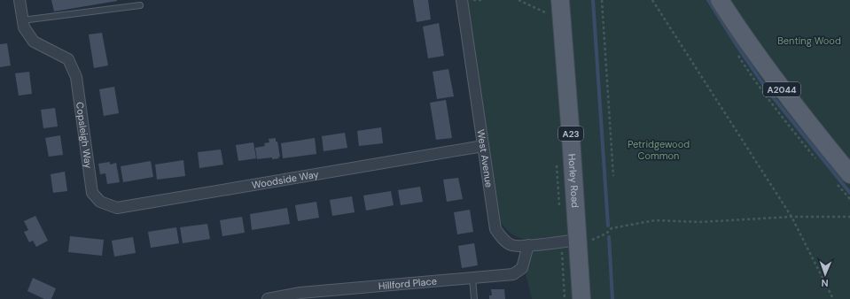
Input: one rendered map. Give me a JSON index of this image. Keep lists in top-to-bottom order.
{
  "streets": {
    "main road": ["A2044", "A23", "Horley Road"],
    "street": [
      "Copsleigh Way",
      "West Avenue",
      "Woodside Way",
      "Hillford Place"
    ]
  },
  "crossings": [
    ["Copsleigh Way", "Woodside Way"],
    ["West Avenue", "Woodside Way"],
    ["West Avenue", "Horley Road"],
    ["West Avenue", "Hillford Place"]
  ],
  "parks": ["Benting Wood", "Petridgewood Common"],
  "north": "bottom"
}
